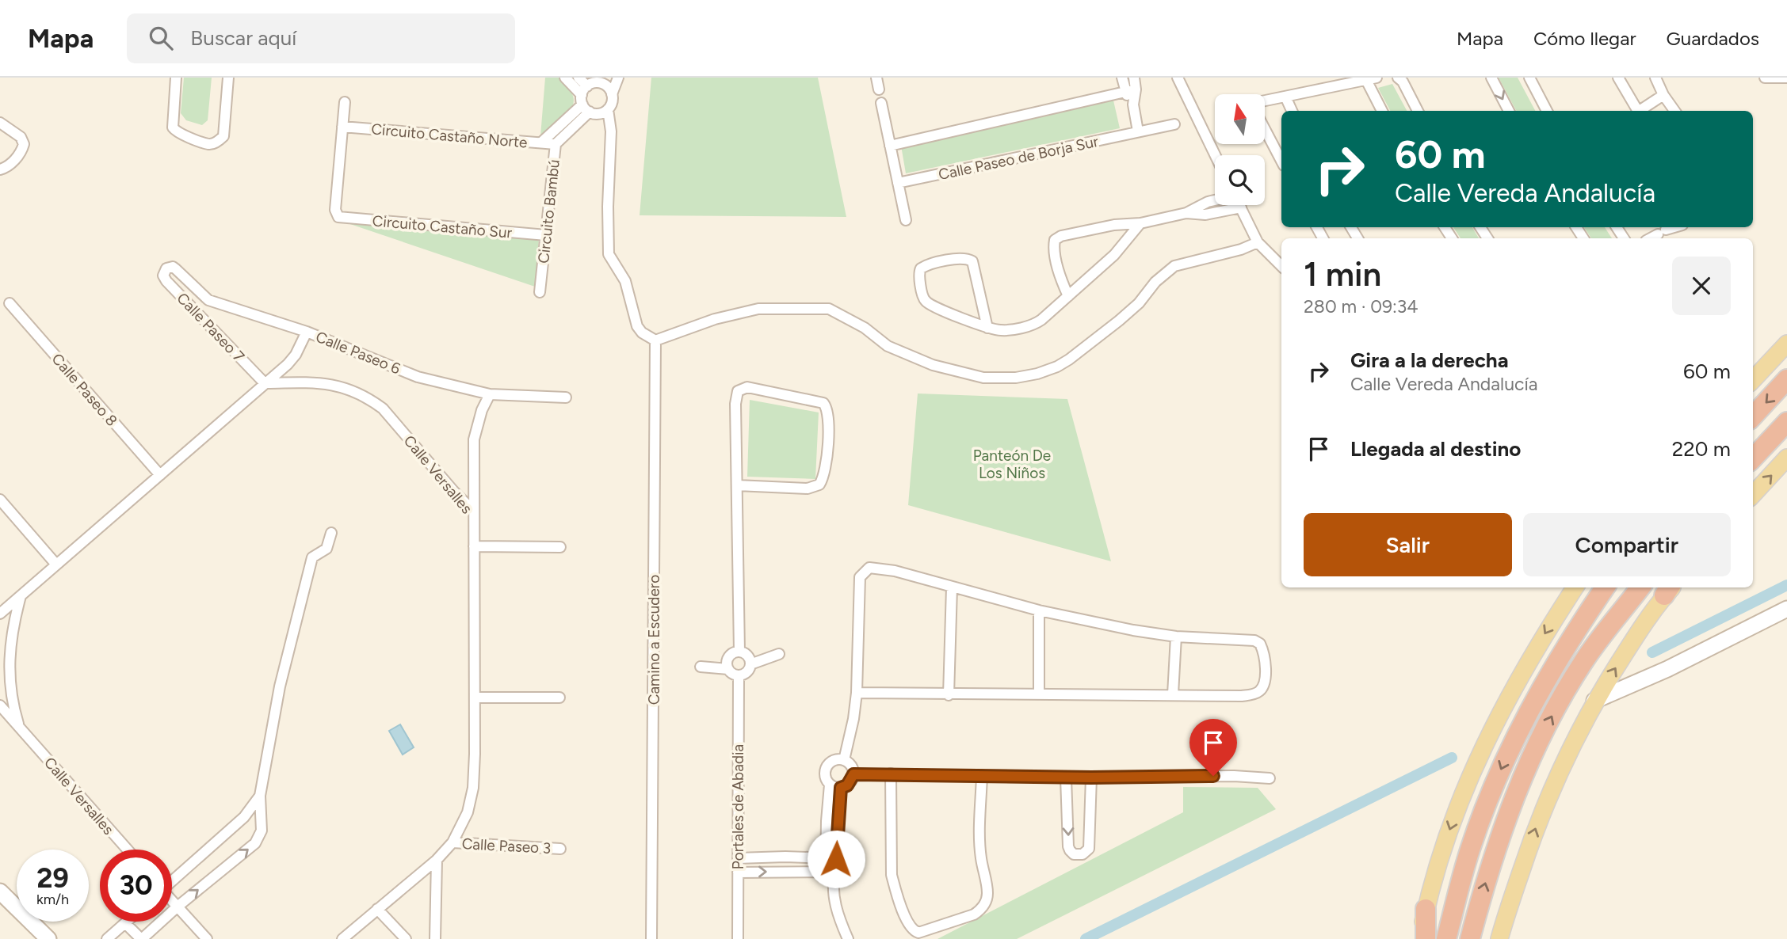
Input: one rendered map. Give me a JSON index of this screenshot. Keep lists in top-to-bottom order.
{
  "streets": {
    "street": [
      "Circuito Castaño Norte",
      "Calle Paseo de Borja Sur",
      "Circuito Bambú",
      "Circuito Castaño Sur",
      "Calle Paseo 7",
      "Calle Paseo 6",
      "Calle Paseo 8",
      "Calle Versalles",
      "Camino a Escudero",
      "Portales de Abadia",
      "Calle Paseo 3"
    ]
  },
  "crossings": [
    ["Circuito Castaño Norte", "Circuito Bambú"],
    ["Circuito Castaño Norte", "Circuito Castaño Sur"],
    ["Circuito Bambú", "Circuito Castaño Sur"],
    ["Calle Paseo 7", "Calle Paseo 6"],
    ["Calle Paseo 7", "Calle Versalles"],
    ["Calle Versalles", "Calle Paseo 3"]
  ],
  "parks": ["Panteón De Los Niños"],
  "north": "top",
  "page": {
    "header": "Mapa",
    "search": "Buscar aquí",
    "nav": ["Mapa", "Cómo llegar", "Guardados"],
    "turn": ["60 m", "Calle Vereda Andalucía"],
    "heading": ["1 min", "280 m · 09:34"],
    "list": [
      {
        "name": "Gira a la derecha",
        "note": "Calle Vereda Andalucía",
        "value": "60 m"
      },
      {
        "name": "Llegada al destino",
        "value": "220 m"
      }
    ],
    "buttons": ["Salir", "Compartir"],
    "speed": "29 km/h",
    "limit": "30"
  }
}
